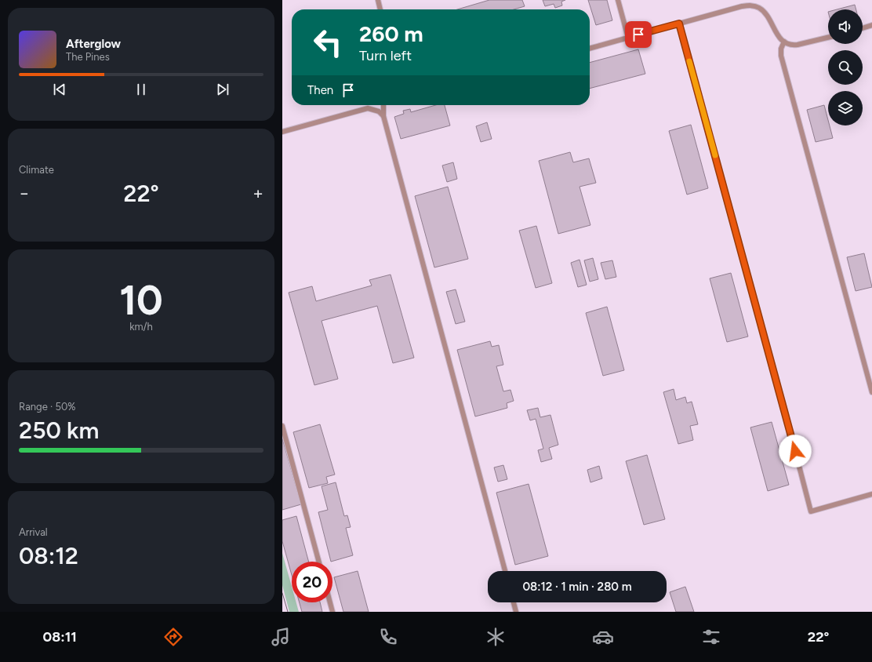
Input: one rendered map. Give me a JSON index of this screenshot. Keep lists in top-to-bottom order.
{
  "page": {
    "turn": ["260 m", "Turn left"],
    "song": ["Afterglow", "The Pines"],
    "then": "Then",
    "tile": [
      "Climate",
      ["10", "km/h"],
      ["Range · 50%", "250 km"],
      ["Arrival", "08:12"]
    ],
    "heat": ["−", "22°", "+"],
    "limit": "20",
    "trip": "08:12 · 1 min · 280 m",
    "tabs": ["08:11", "22°"]
  }
}
